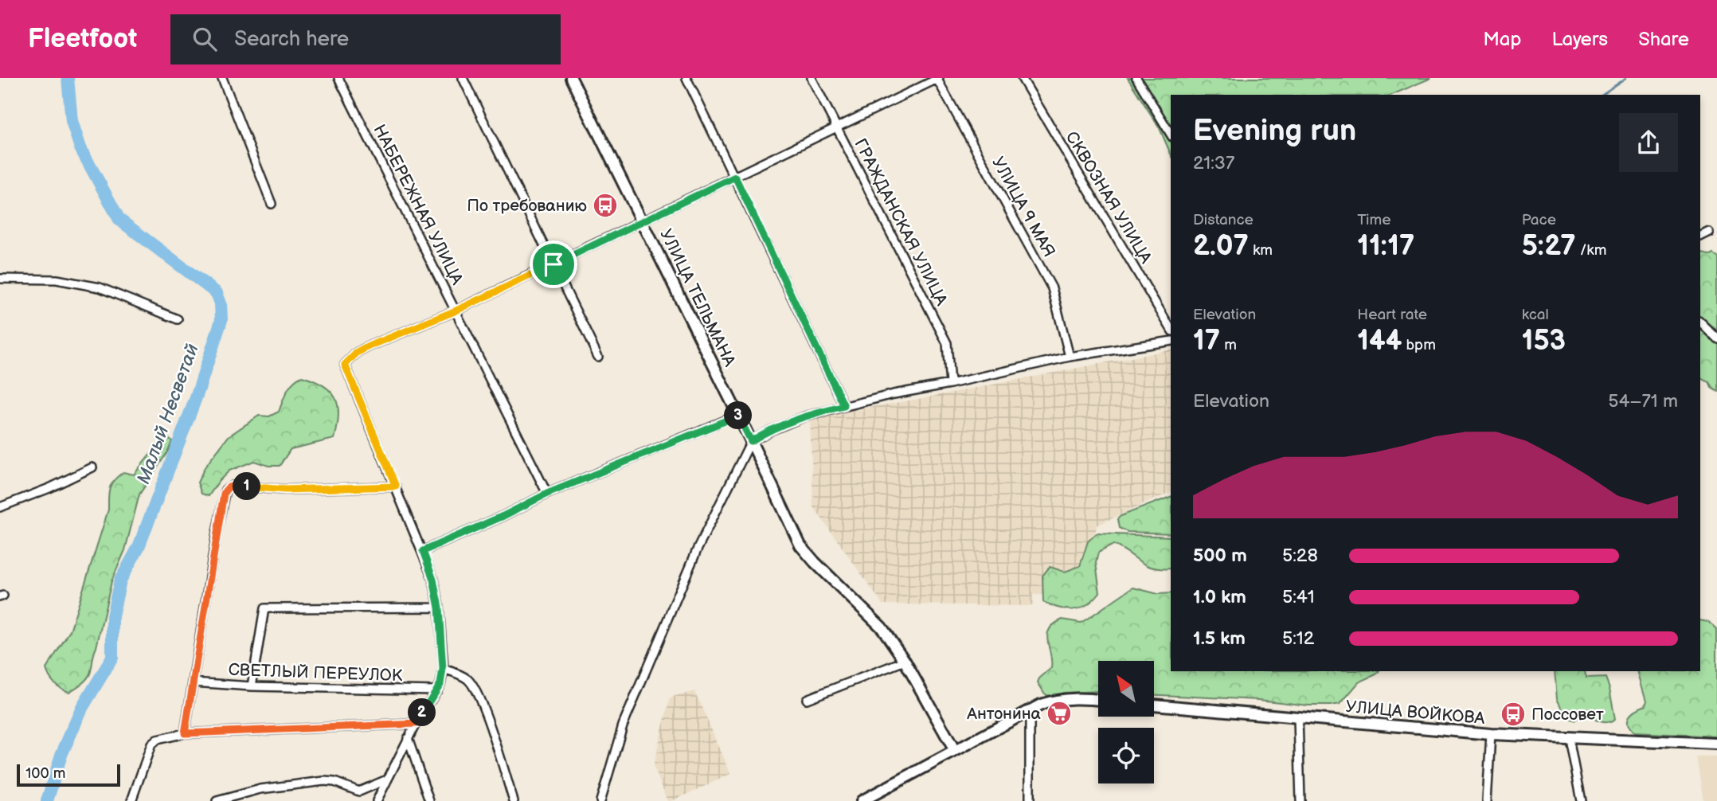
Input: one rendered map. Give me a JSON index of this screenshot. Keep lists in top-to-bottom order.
{
  "streets": {
    "street": [
      "СКВОЗНАЯ УЛИЦА",
      "НАБЕРЕЖНАЯ УЛИЦА",
      "УЛИЦА 9 МАЯ",
      "ГРАЖДАНСКАЯ УЛИЦА",
      "УЛИЦА ТЕЛЬМАНА",
      "СВЕТЛЫЙ ПЕРЕУЛОК",
      "УЛИЦА ВОЙКОВА"
    ]
  },
  "water": ["Малый Несветай"],
  "places": {
    "bus stop": ["По требованию", "Поссовет"],
    "supermarket": ["Антонина"]
  },
  "scale_bar": "100 m",
  "north": "top left",
  "page": {
    "header": "Fleetfoot",
    "search": "Search here",
    "nav": ["Map", "Layers", "Share"],
    "heading": ["Evening run", "21:37"],
    "stats": [
      ["Distance", "2.07 km"],
      ["Time", "11:17"],
      ["Pace", "5:27 /km"],
      ["Elevation", "17 m"],
      ["Heart rate", "144 bpm"],
      ["kcal", "153"]
    ],
    "chart": ["Elevation", "54–71 m"],
    "pins": ["3", "1", "2"],
    "list": [
      {
        "name": "500 m",
        "note": "5:28"
      },
      {
        "name": "1.0 km",
        "note": "5:41"
      },
      {
        "name": "1.5 km",
        "note": "5:12"
      }
    ],
    "scale": "100 m"
  }
}
